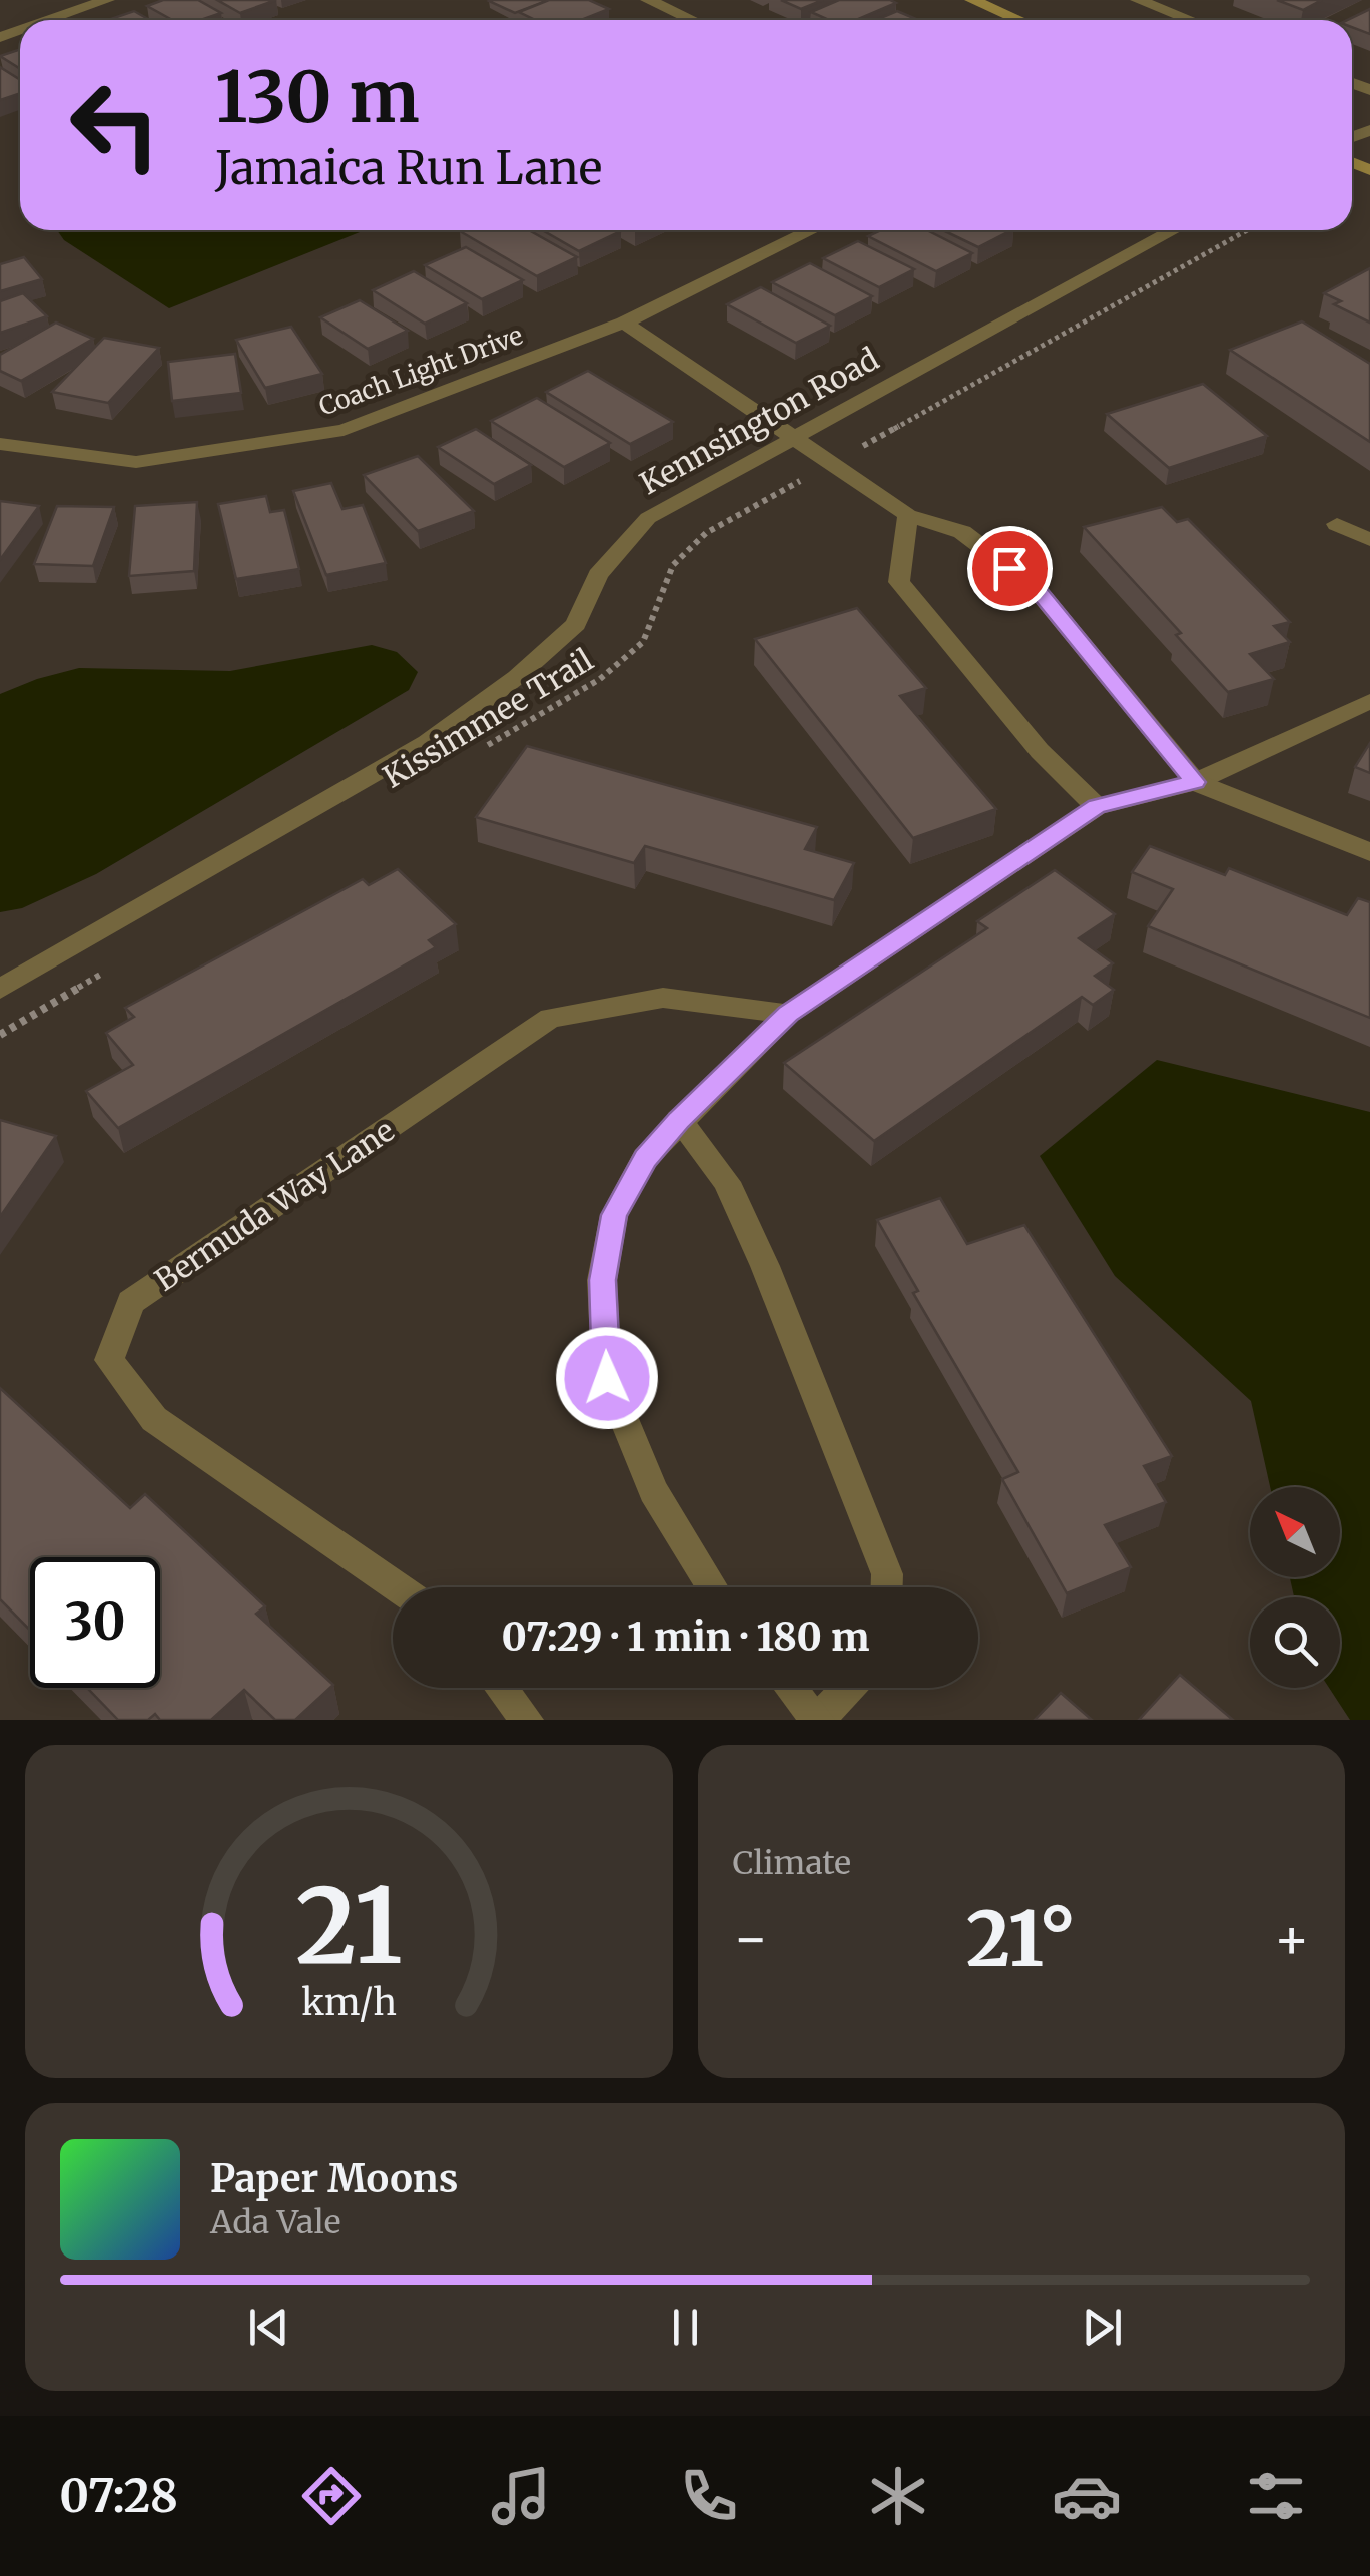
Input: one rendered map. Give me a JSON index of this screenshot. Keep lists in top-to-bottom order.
{
  "streets": {
    "street": ["Coach Light Drive", "Kennsington Road", "Bermuda Way Lane"],
    "path": ["Kissimmee Trail"]
  },
  "north": "top left",
  "page": {
    "turn": ["130 m", "Jamaica Run Lane"],
    "limit": "30",
    "trip": "07:29 · 1 min · 180 m",
    "tile": "Climate",
    "heat": ["−", "21°", "+"],
    "song": ["Paper Moons", "Ada Vale"],
    "tabs": "07:28",
    "gauge": ["21", "km/h"]
  }
}
